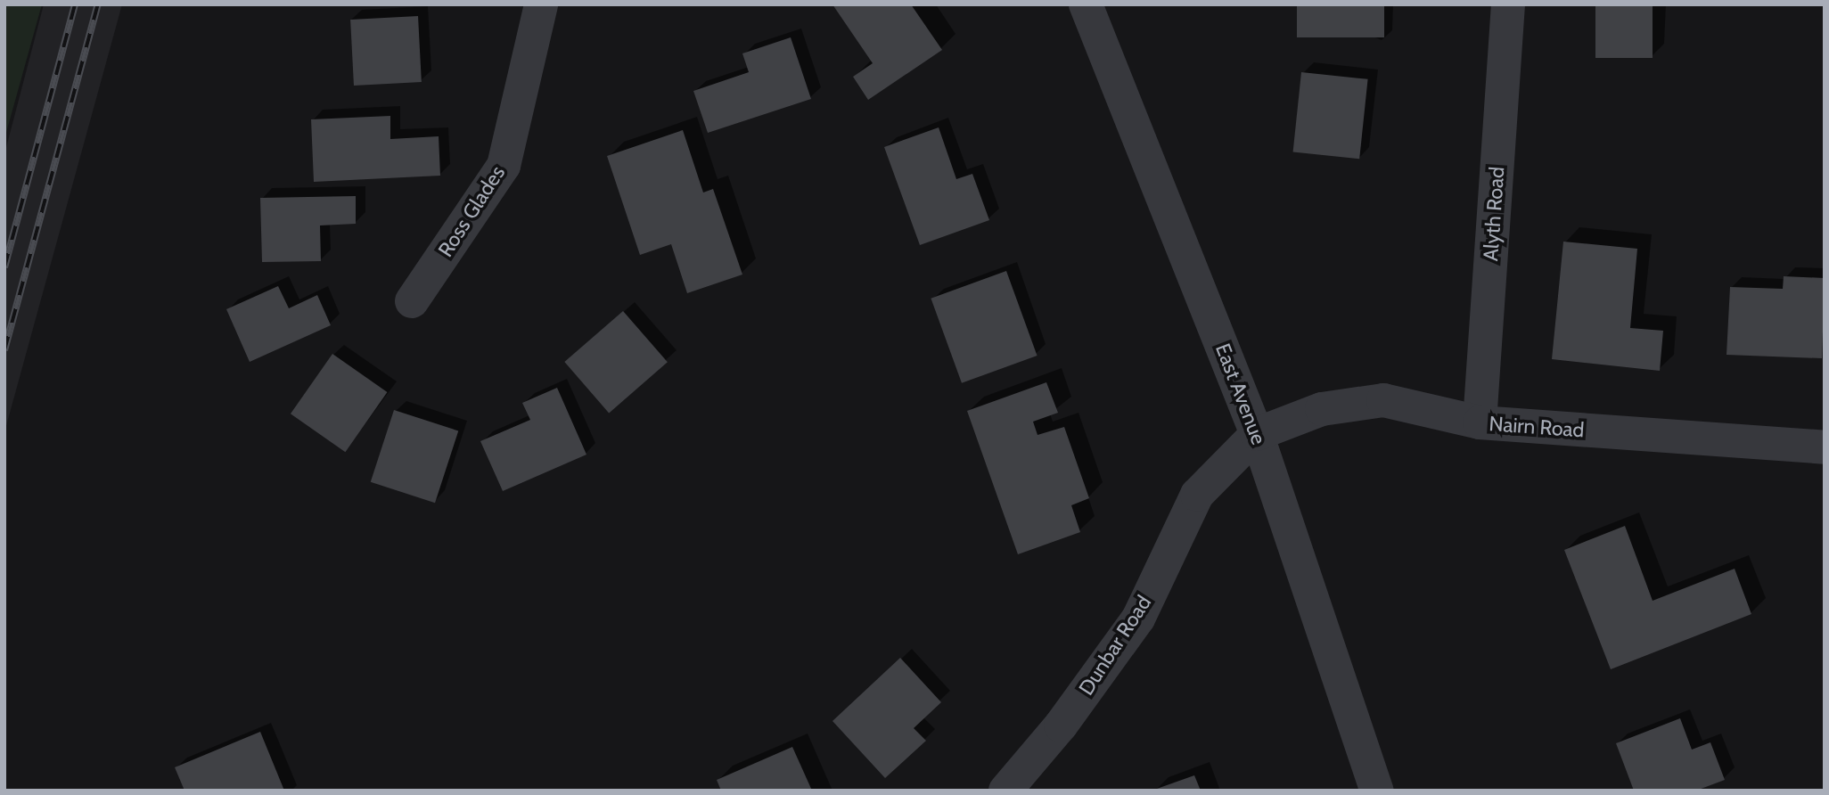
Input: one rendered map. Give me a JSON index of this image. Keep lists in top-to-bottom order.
{
  "streets": {
    "street": [
      "Ross Glades",
      "Alyth Road",
      "East Avenue",
      "Nairn Road",
      "Dunbar Road"
    ]
  },
  "crossings": [
    ["Alyth Road", "Nairn Road"],
    ["East Avenue", "Nairn Road"],
    ["East Avenue", "Dunbar Road"],
    ["Nairn Road", "Dunbar Road"]
  ]
}
